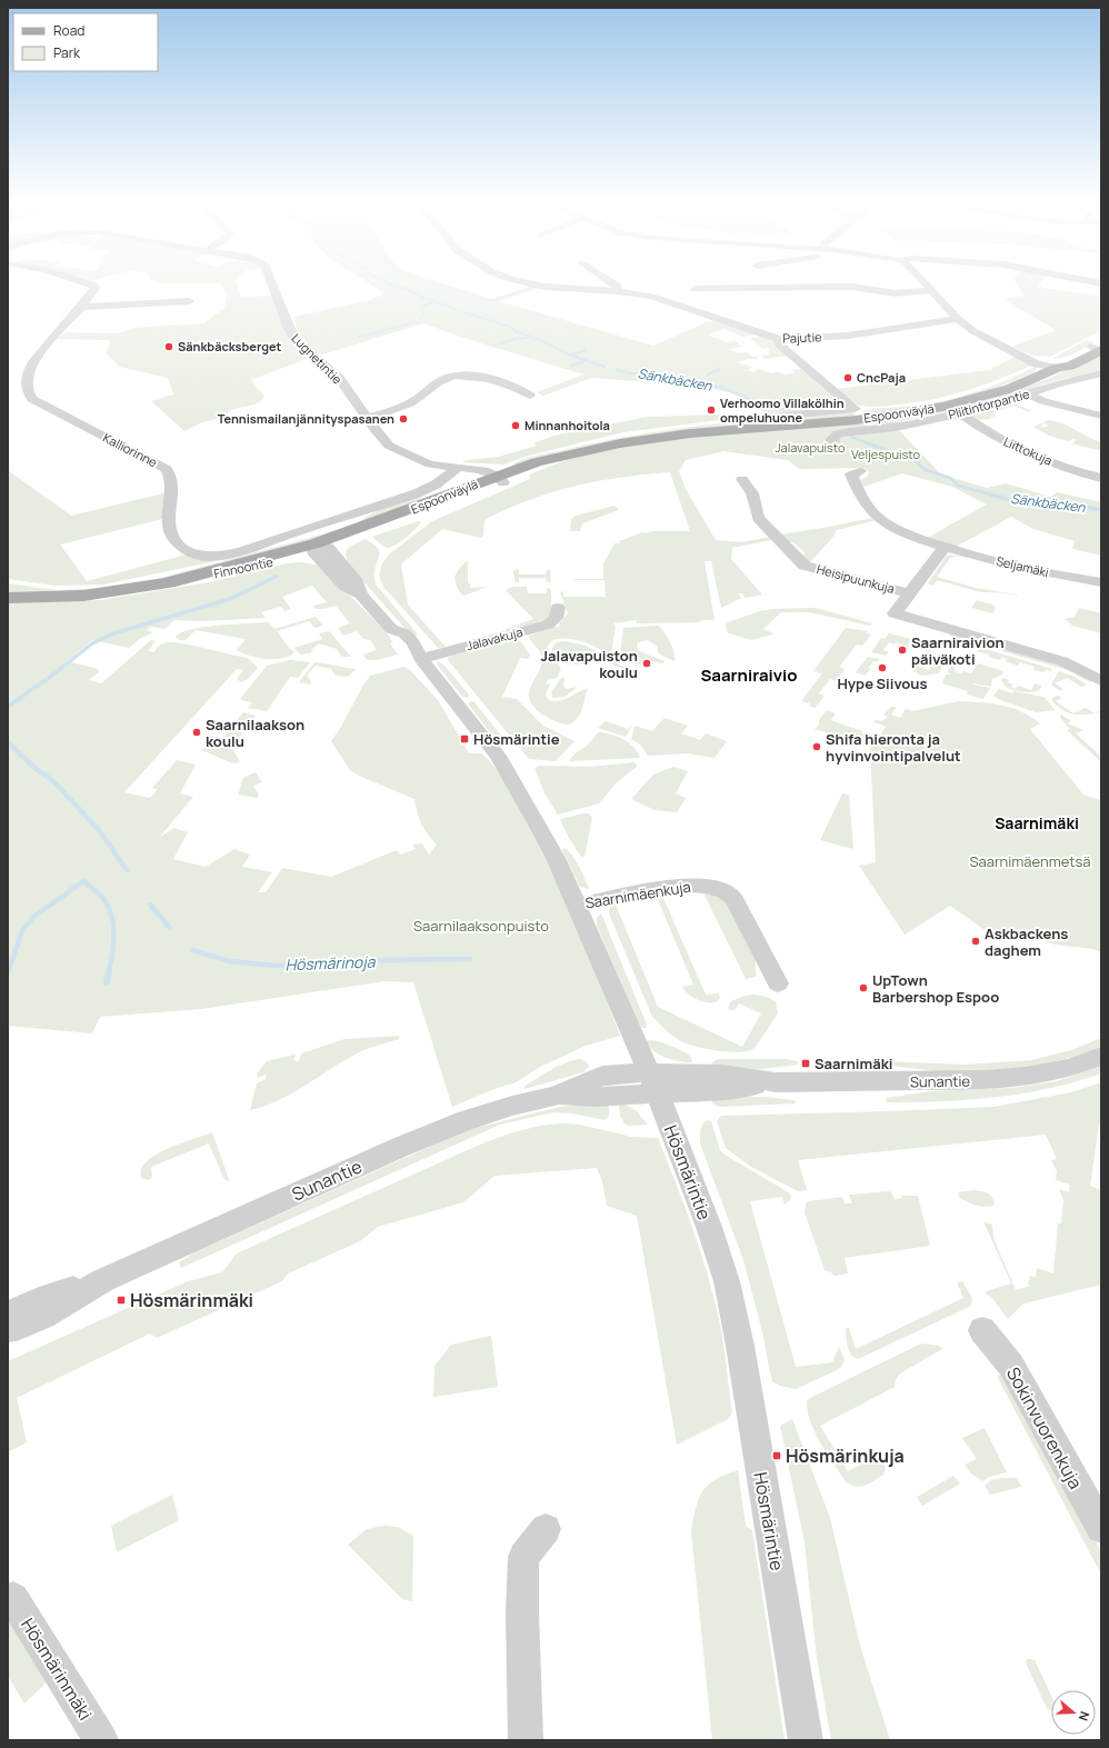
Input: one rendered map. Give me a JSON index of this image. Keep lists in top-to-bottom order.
{
  "streets": {
    "main road": ["Espoonväylä", "Finnoontie"],
    "street": [
      "Pajutie",
      "Lugnetintie",
      "Pliitintorpantie",
      "Kalliorinne",
      "Liittokuja",
      "Seljamäki",
      "Heisipuunkuja",
      "Jalavakuja",
      "Saarnimäenkuja",
      "Sunantie",
      "Hösmärintie",
      "Sokinvuorenkuja",
      "Hösmärinmäki"
    ]
  },
  "crossings": [
    ["Lugnetintie", "Espoonväylä"],
    ["Lugnetintie", "Kalliorinne"],
    ["Pliitintorpantie", "Liittokuja"],
    ["Espoonväylä", "Finnoontie"],
    ["Espoonväylä", "Hösmärintie"],
    ["Finnoontie", "Hösmärintie"],
    ["Jalavakuja", "Hösmärintie"],
    ["Saarnimäenkuja", "Hösmärintie"],
    ["Sunantie", "Hösmärintie"]
  ],
  "districts": ["Saarniraivio", "Saarnimäki"],
  "water": ["Sänkbäcken", "Hösmärinoja"],
  "parks": [
    "Jalavapuisto",
    "Veljespuisto",
    "Saarnimäenmetsä",
    "Saarnilaaksonpuisto"
  ],
  "places": {
    "other": [
      "Sänkbäcksberget",
      "CncPaja",
      "Verhoomo Villakölhin ompeluhuone",
      "Tennismailanjännityspasanen",
      "Minnanhoitola",
      "Saarniraivion päiväkoti",
      "Jalavapuiston koulu",
      "Hype Siivous",
      "Saarnilaakson koulu",
      "Shifa hieronta ja hyvinvointipalvelut",
      "Askbackens daghem",
      "UpTown Barbershop Espoo"
    ],
    "transit": [
      "Hösmärintie",
      "Saarnimäki",
      "Hösmärinmäki",
      "Hösmärinkuja"
    ]
  },
  "legend": ["Road", "Park"],
  "north": "right"
}
